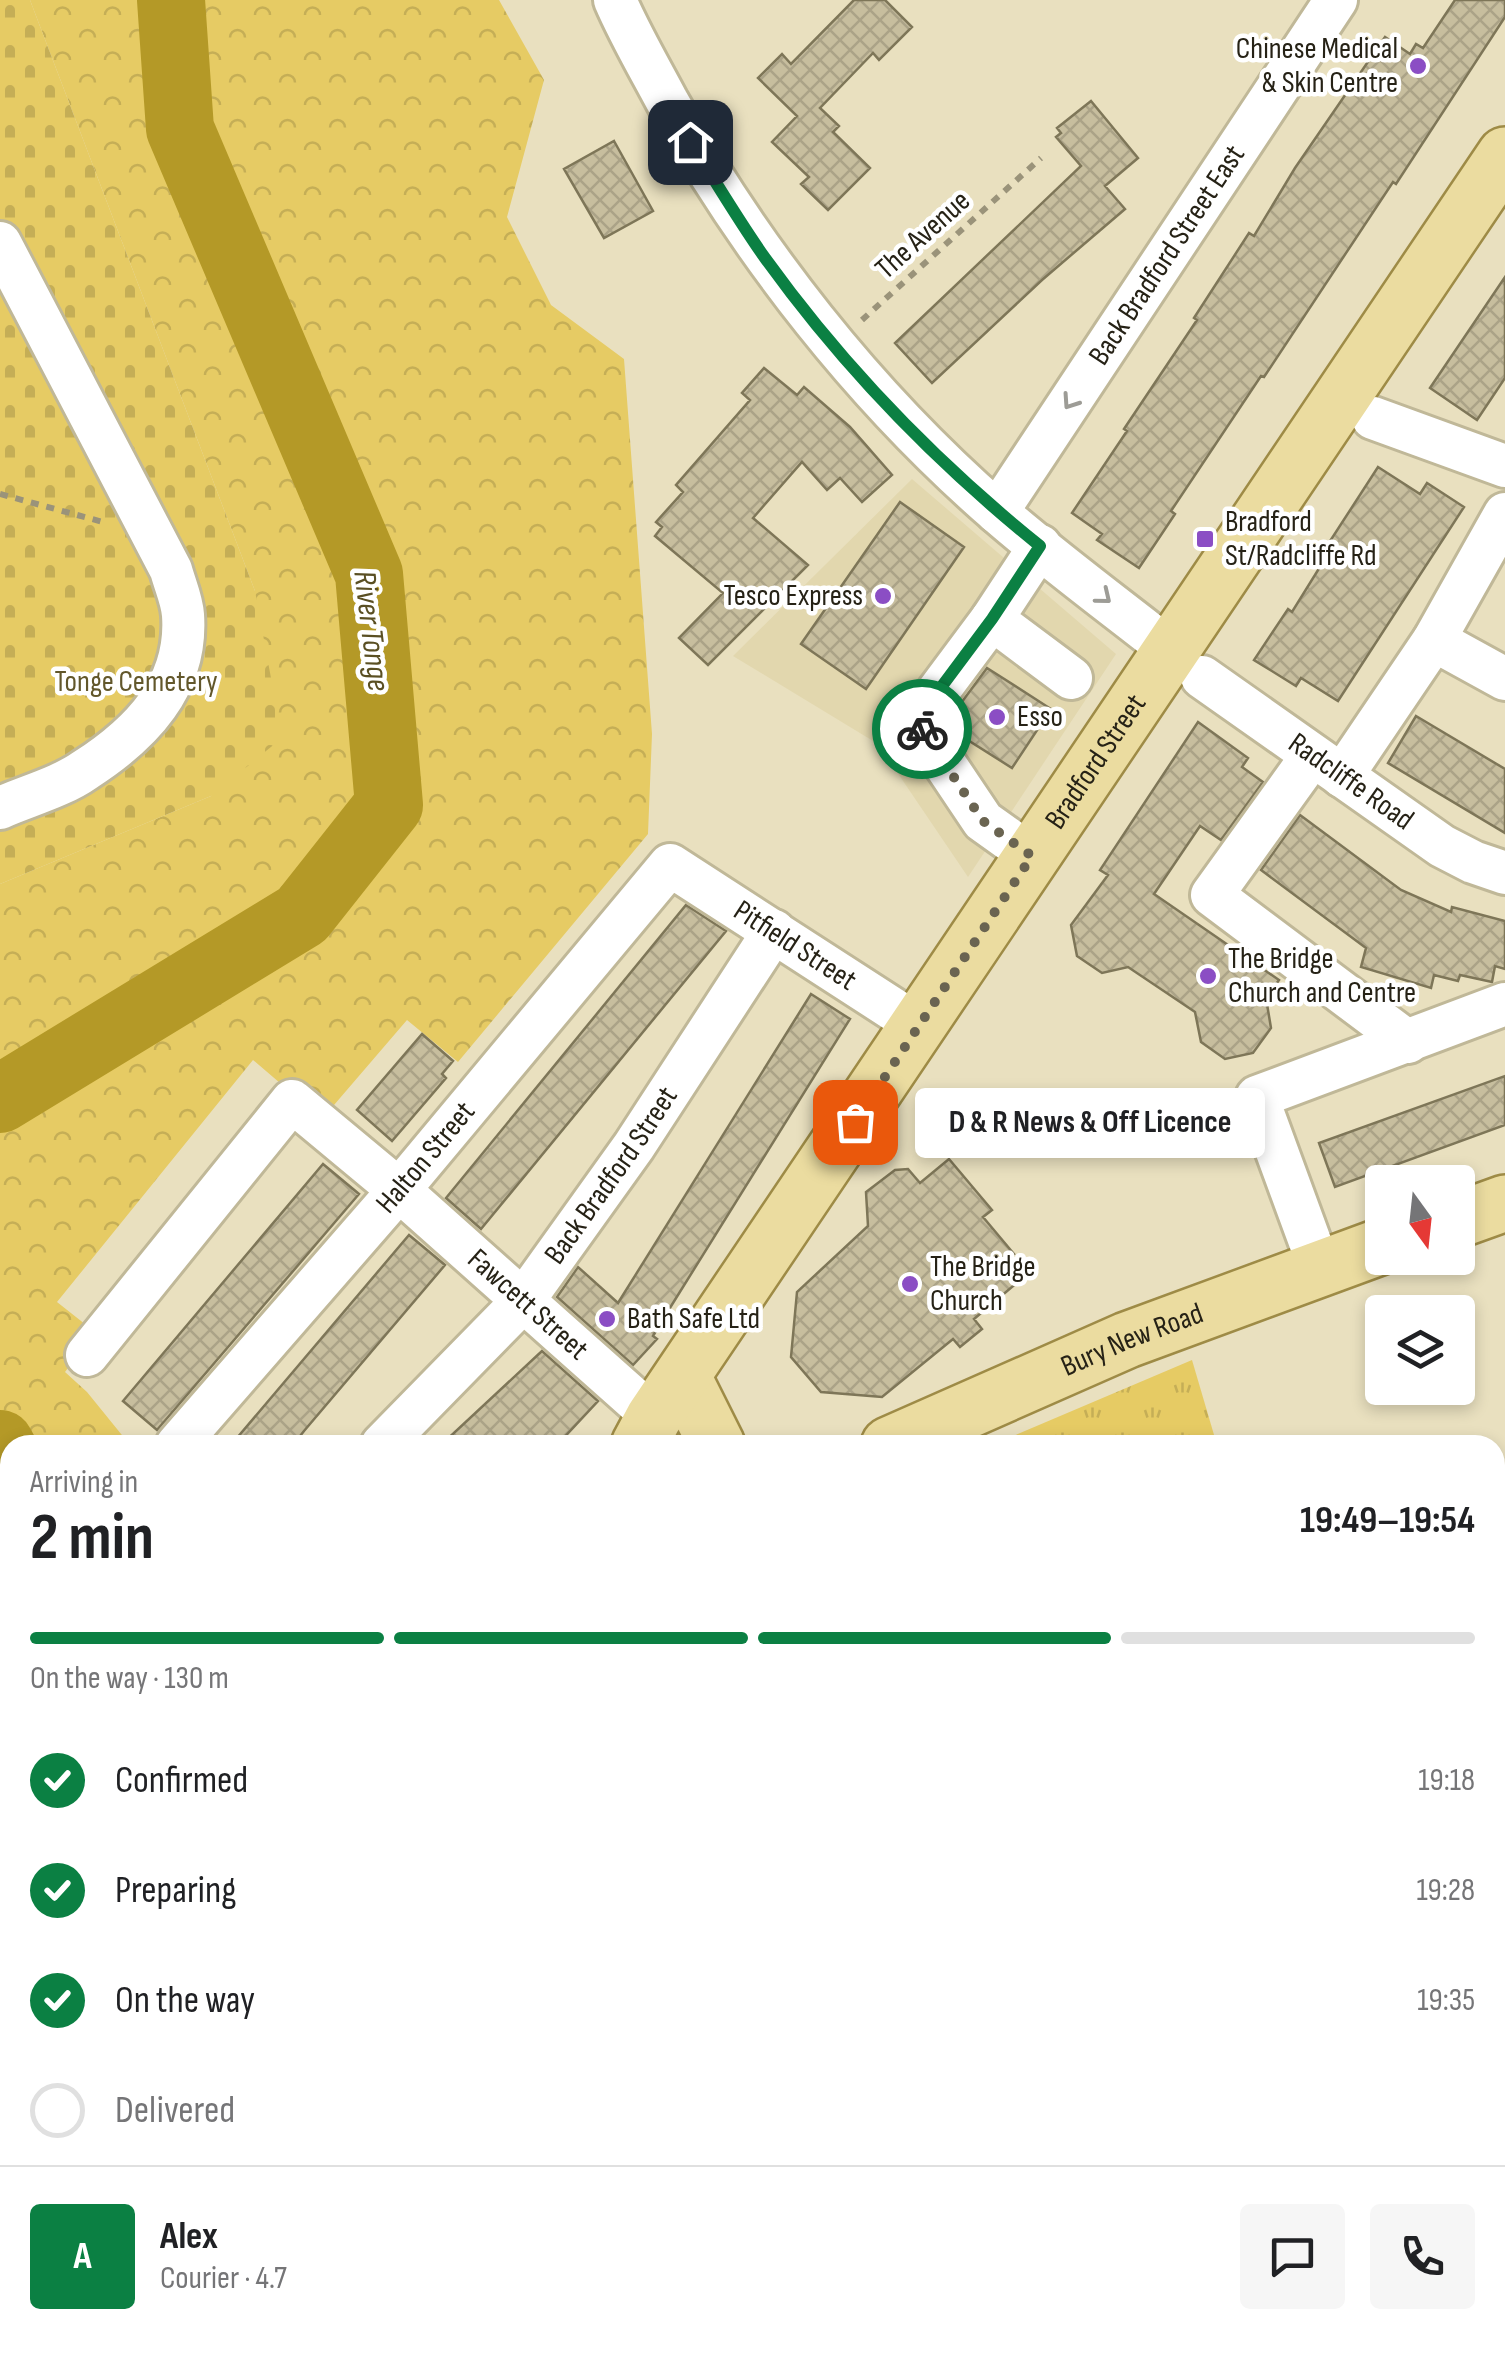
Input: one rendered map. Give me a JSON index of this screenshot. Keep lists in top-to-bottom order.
{
  "streets": {
    "main road": ["Bradford Street", "Bury New Road"],
    "street": [
      "Back Bradford Street East",
      "Radcliffe Road",
      "Pitfield Street",
      "Halton Street",
      "Back Bradford Street",
      "Fawcett Street"
    ],
    "path": ["The Avenue"]
  },
  "crossings": [
    ["The Avenue", "Radcliffe Road"],
    ["Back Bradford Street East", "Radcliffe Road"],
    ["Bradford Street", "Radcliffe Road"],
    ["Bradford Street", "Pitfield Street"],
    ["Bradford Street", "Fawcett Street"],
    ["Pitfield Street", "Halton Street"],
    ["Pitfield Street", "Back Bradford Street"],
    ["Halton Street", "Fawcett Street"],
    ["Back Bradford Street", "Fawcett Street"]
  ],
  "one_way": ["Back Bradford Street East"],
  "water": ["River Tonge"],
  "parks": ["Tonge Cemetery"],
  "places": {
    "other": [
      "Chinese Medical & Skin Centre",
      "Tesco Express",
      "Esso",
      "The Bridge Church and Centre",
      "D & R News & Off Licence",
      "The Bridge Church",
      "Bath Safe Ltd"
    ],
    "transit": ["Bradford St/Radcliffe Rd"]
  },
  "north": "bottom",
  "page": {
    "bubble": "D & R News & Off Licence",
    "heading": ["2 min", "Arriving in", "19:49–19:54"],
    "panel": ["Alex", "Courier · 4.7"],
    "bar": "On the way · 130 m",
    "list": [
      ["Confirmed", "19:18"],
      ["Preparing", "19:28"],
      ["On the way", "19:35"],
      "Delivered"
    ],
    "round": "A"
  }
}
